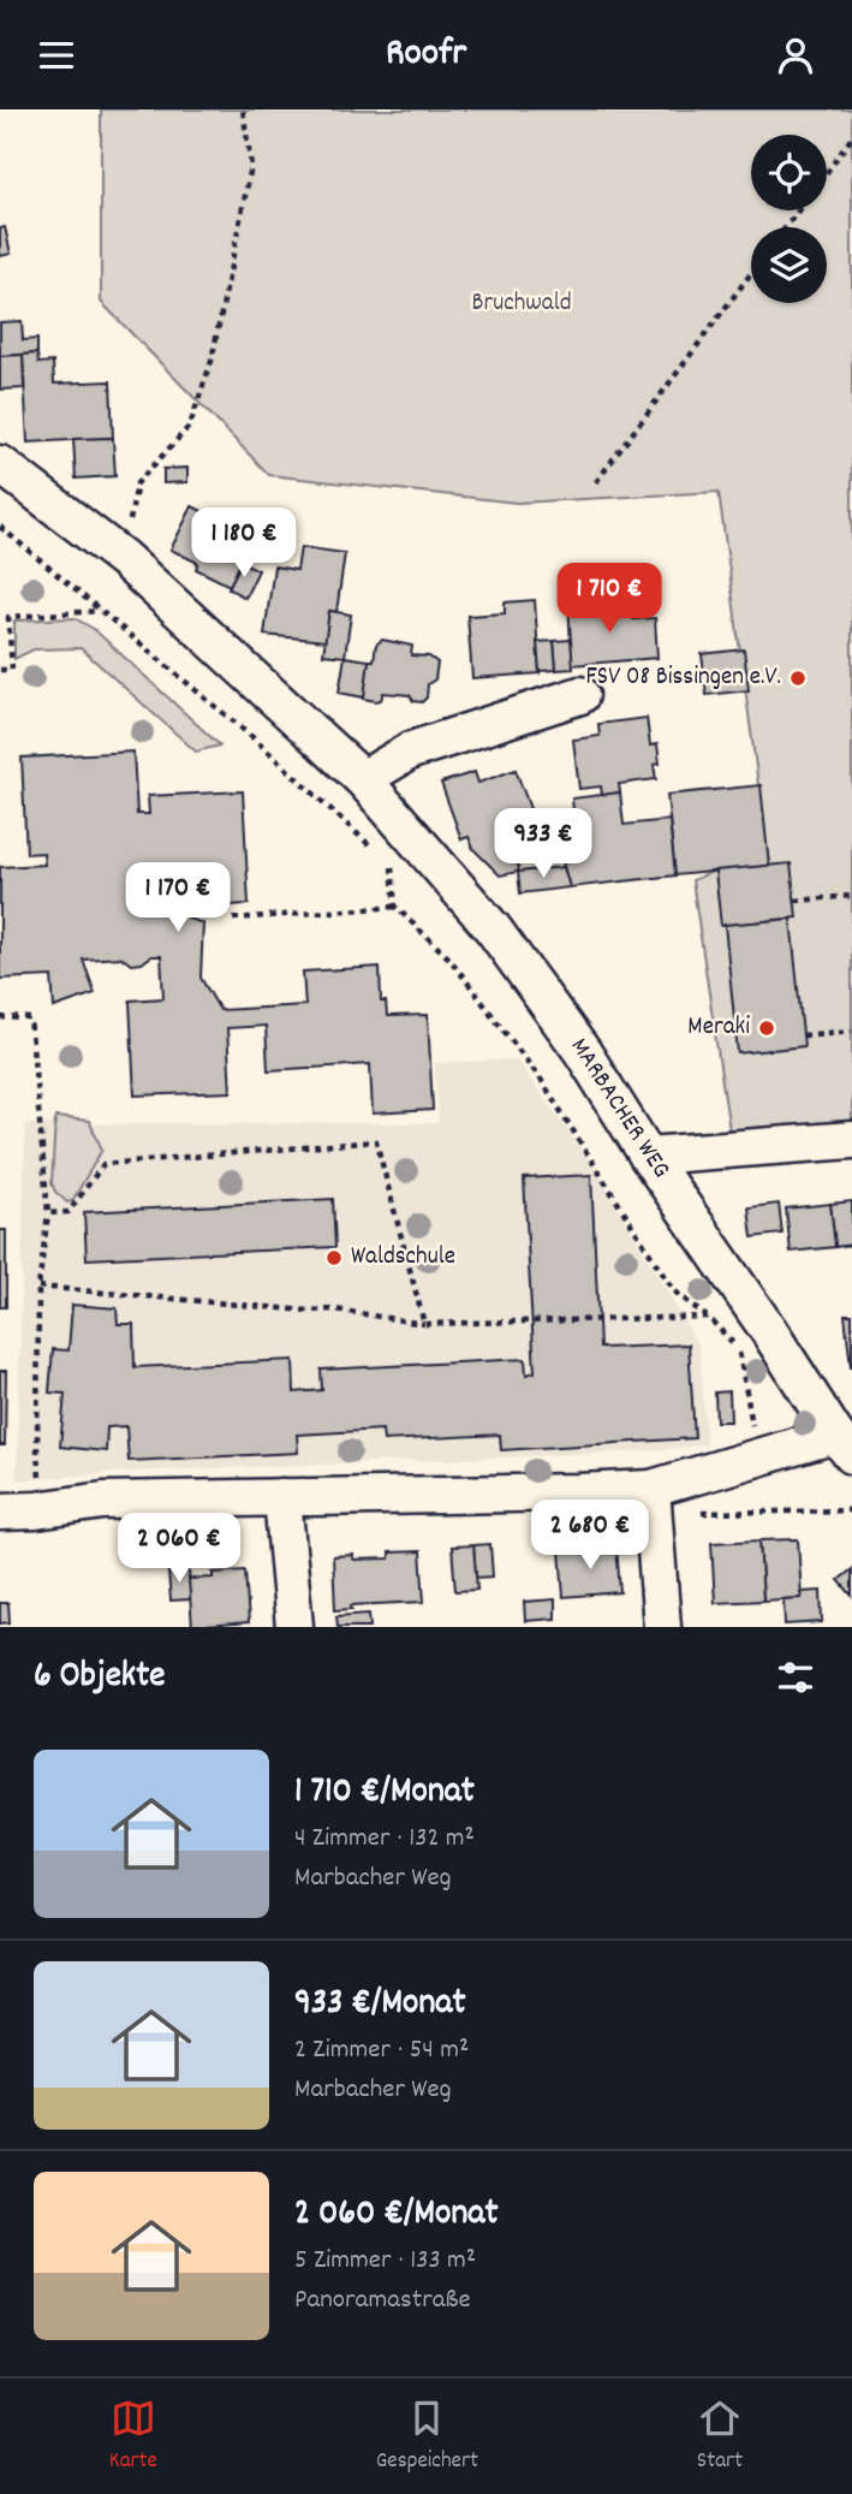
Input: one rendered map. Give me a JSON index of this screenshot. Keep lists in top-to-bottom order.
{
  "streets": {
    "street": ["MARBACHER WEG"]
  },
  "parks": ["Bruchwald"],
  "places": ["FSV 08 Bissingen e.V.", "Meraki", "Waldschule"],
  "page": {
    "header": "Roofr",
    "price": [
      "1 180 €",
      "1 710 €",
      "933 €",
      "1 170 €",
      "2 680 €",
      "2 060 €"
    ],
    "heading": "6 Objekte",
    "list": [
      {
        "name": "1 710 €/Monat",
        "note": "4 Zimmer · 132 m² · Marbacher Weg"
      },
      {
        "name": "933 €/Monat",
        "note": "2 Zimmer · 54 m² · Marbacher Weg"
      },
      {
        "name": "2 060 €/Monat",
        "note": "5 Zimmer · 133 m² · Panoramastraße"
      }
    ],
    "tabs": ["Karte", "Gespeichert", "Start"]
  }
}
